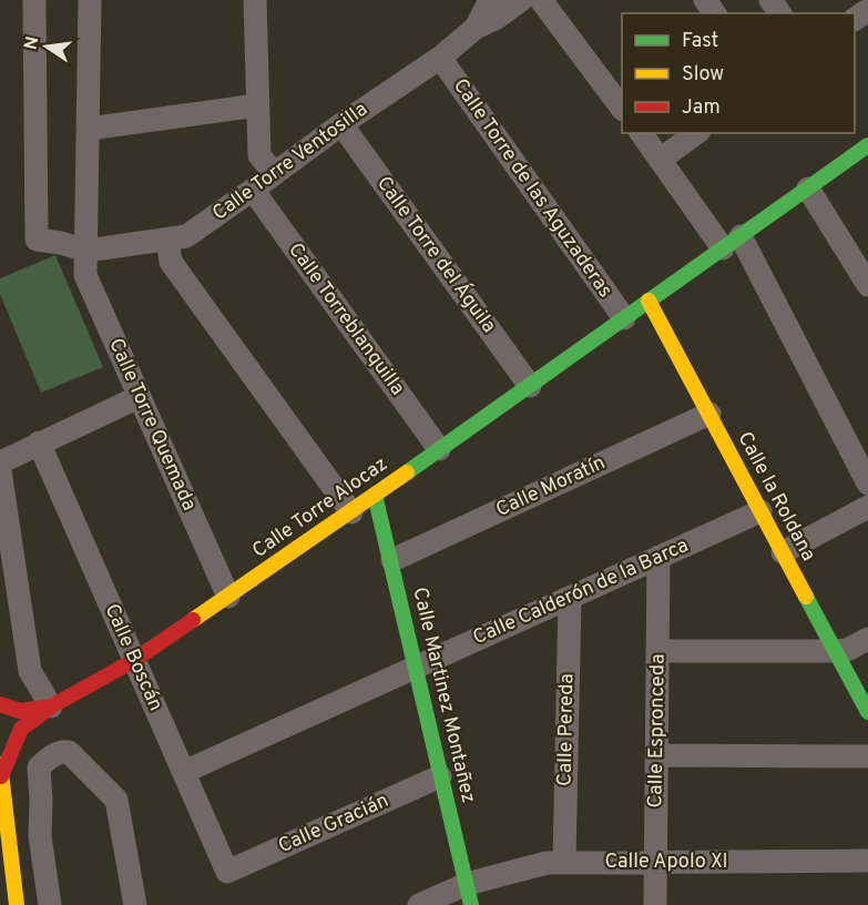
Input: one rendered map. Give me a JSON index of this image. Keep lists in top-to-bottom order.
{
  "streets": {
    "street": [
      "Calle Torre Ventosilla",
      "Calle Torre de las Aguzaderas",
      "Calle Torre del Águila",
      "Calle Torreblanquilla",
      "Calle Torre Quemada",
      "Calle Moratín",
      "Calle la Roldana",
      "Calle Torre Alocaz",
      "Calle Calderón de la Barca",
      "Calle Boscán",
      "Calle Martinez Montañez",
      "Calle Pereda",
      "Calle Espronceda",
      "Calle Gracián",
      "Calle Apolo XI"
    ]
  },
  "crossings": [
    ["Calle Torre Ventosilla", "Calle Torre de las Aguzaderas"],
    ["Calle Torre Ventosilla", "Calle Torre del Águila"],
    ["Calle Torre Ventosilla", "Calle Torreblanquilla"],
    ["Calle Torre Ventosilla", "Calle Torre Quemada"],
    ["Calle Torre de las Aguzaderas", "Calle Torre Alocaz"],
    ["Calle Torre del Águila", "Calle Torre Alocaz"],
    ["Calle Torreblanquilla", "Calle Torre Alocaz"],
    ["Calle Torre Quemada", "Calle Torre Alocaz"],
    ["Calle Moratín", "Calle la Roldana"],
    ["Calle Moratín", "Calle Martinez Montañez"],
    ["Calle la Roldana", "Calle Torre Alocaz"],
    ["Calle la Roldana", "Calle Calderón de la Barca"],
    ["Calle Torre Alocaz", "Calle Boscán"],
    ["Calle Torre Alocaz", "Calle Martinez Montañez"],
    ["Calle Calderón de la Barca", "Calle Boscán"],
    ["Calle Calderón de la Barca", "Calle Martinez Montañez"],
    ["Calle Calderón de la Barca", "Calle Pereda"],
    ["Calle Calderón de la Barca", "Calle Espronceda"],
    ["Calle Boscán", "Calle Gracián"],
    ["Calle Martinez Montañez", "Calle Gracián"],
    ["Calle Martinez Montañez", "Calle Apolo XI"],
    ["Calle Pereda", "Calle Apolo XI"],
    ["Calle Espronceda", "Calle Apolo XI"]
  ],
  "legend": ["Fast", "Slow", "Jam"],
  "north": "left"
}
